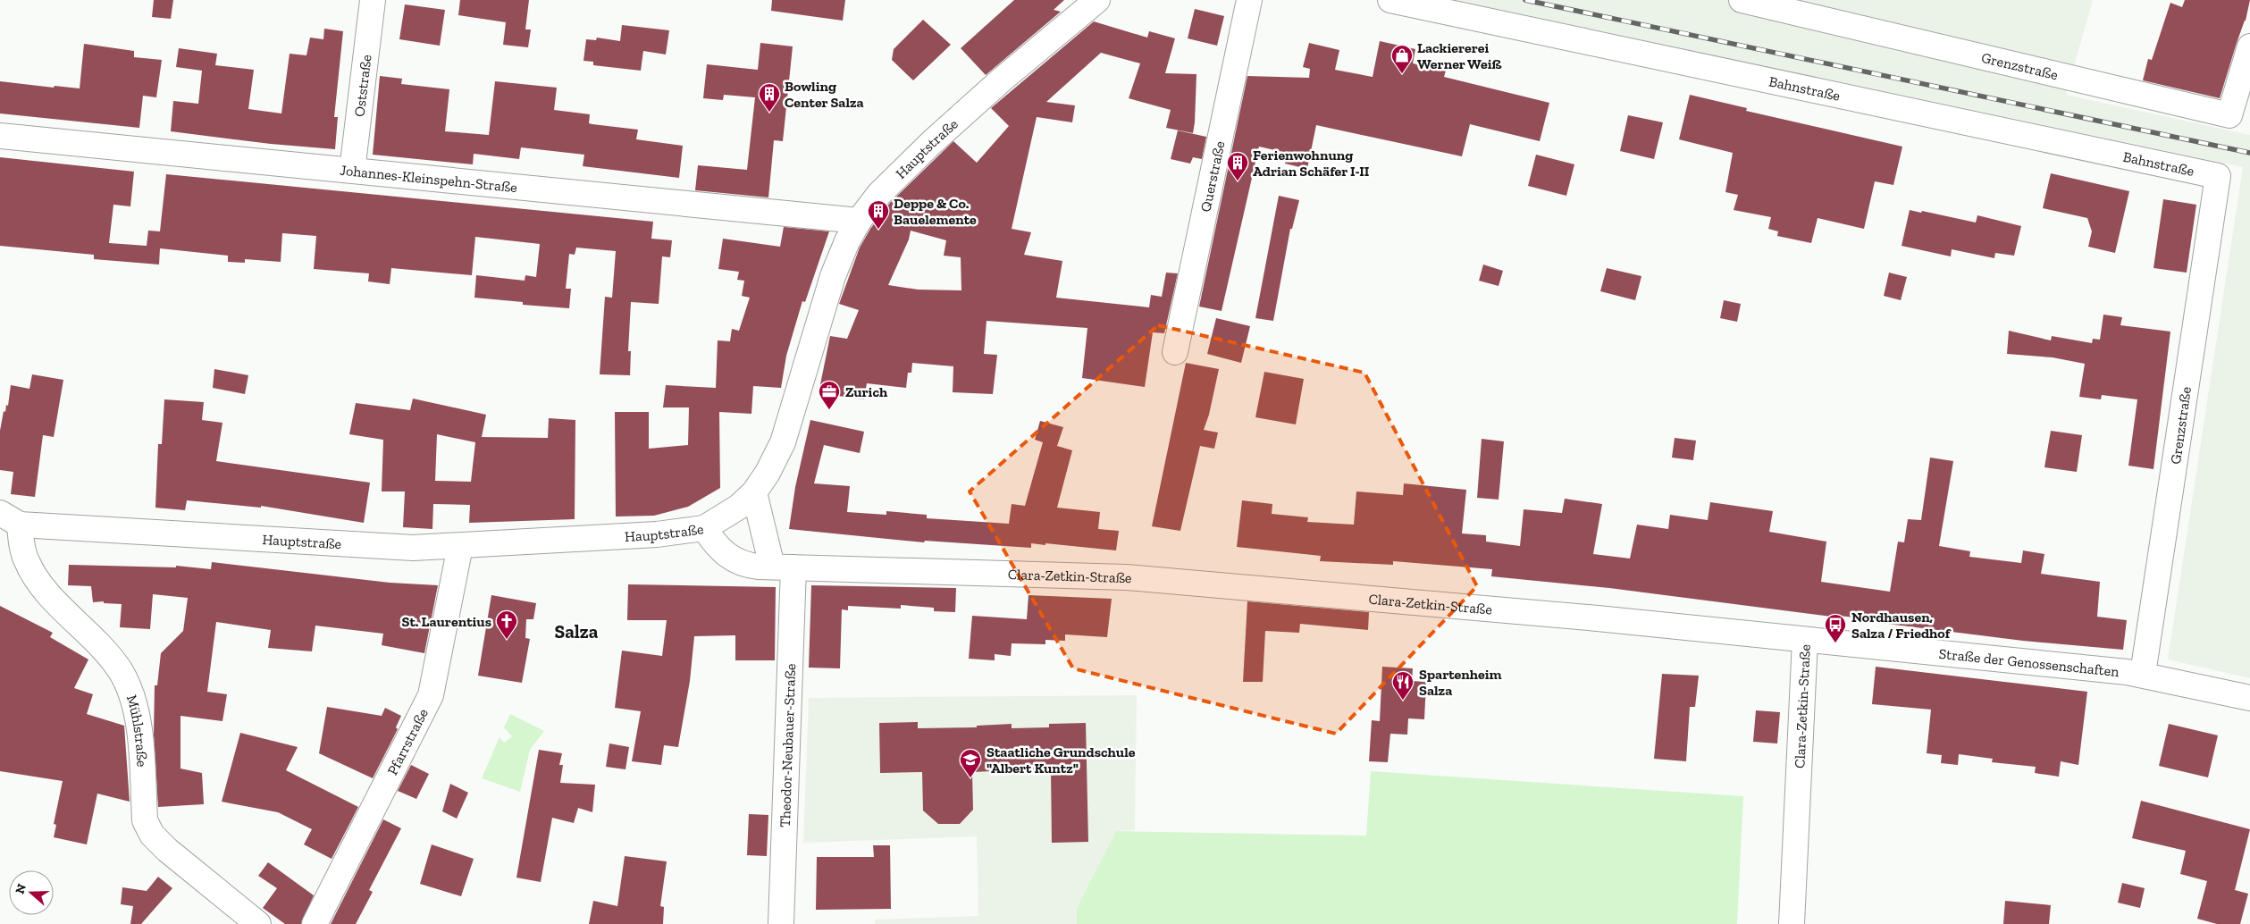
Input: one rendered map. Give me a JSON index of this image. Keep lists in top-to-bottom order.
{
  "streets": {
    "street": [
      "Grenzstraße",
      "Oststraße",
      "Bahnstraße",
      "Hauptstraße",
      "Querstraße",
      "Johannes-Kleinspehn-Straße",
      "Clara-Zetkin-Straße",
      "Straße der Genossenschaften",
      "Mühlstraße",
      "Pfarrstraße",
      "Theodor-Neubauer-Straße"
    ]
  },
  "crossings": [
    ["Grenzstraße", "Bahnstraße"],
    ["Grenzstraße", "Straße der Genossenschaften"],
    ["Oststraße", "Johannes-Kleinspehn-Straße"],
    ["Hauptstraße", "Johannes-Kleinspehn-Straße"],
    ["Hauptstraße", "Clara-Zetkin-Straße"],
    ["Hauptstraße", "Mühlstraße"],
    ["Hauptstraße", "Pfarrstraße"],
    ["Clara-Zetkin-Straße", "Straße der Genossenschaften"],
    ["Clara-Zetkin-Straße", "Theodor-Neubauer-Straße"]
  ],
  "districts": ["Salza"],
  "places": {
    "shop": ["Lackiererei Werner Weiß"],
    "building": ["Bowling Center Salza", "Ferienwohnung Adrian Schäfer I-II", "Deppe & Co. Bauelemente"],
    "office": ["Zurich"],
    "church": ["St. Laurentius"],
    "bus stop": ["Nordhausen, Salza / Friedhof"],
    "restaurant": ["Spartenheim Salza"],
    "school or university": ["Staatliche Grundschule \"Albert Kuntz\""]
  },
  "north": "left"
}
